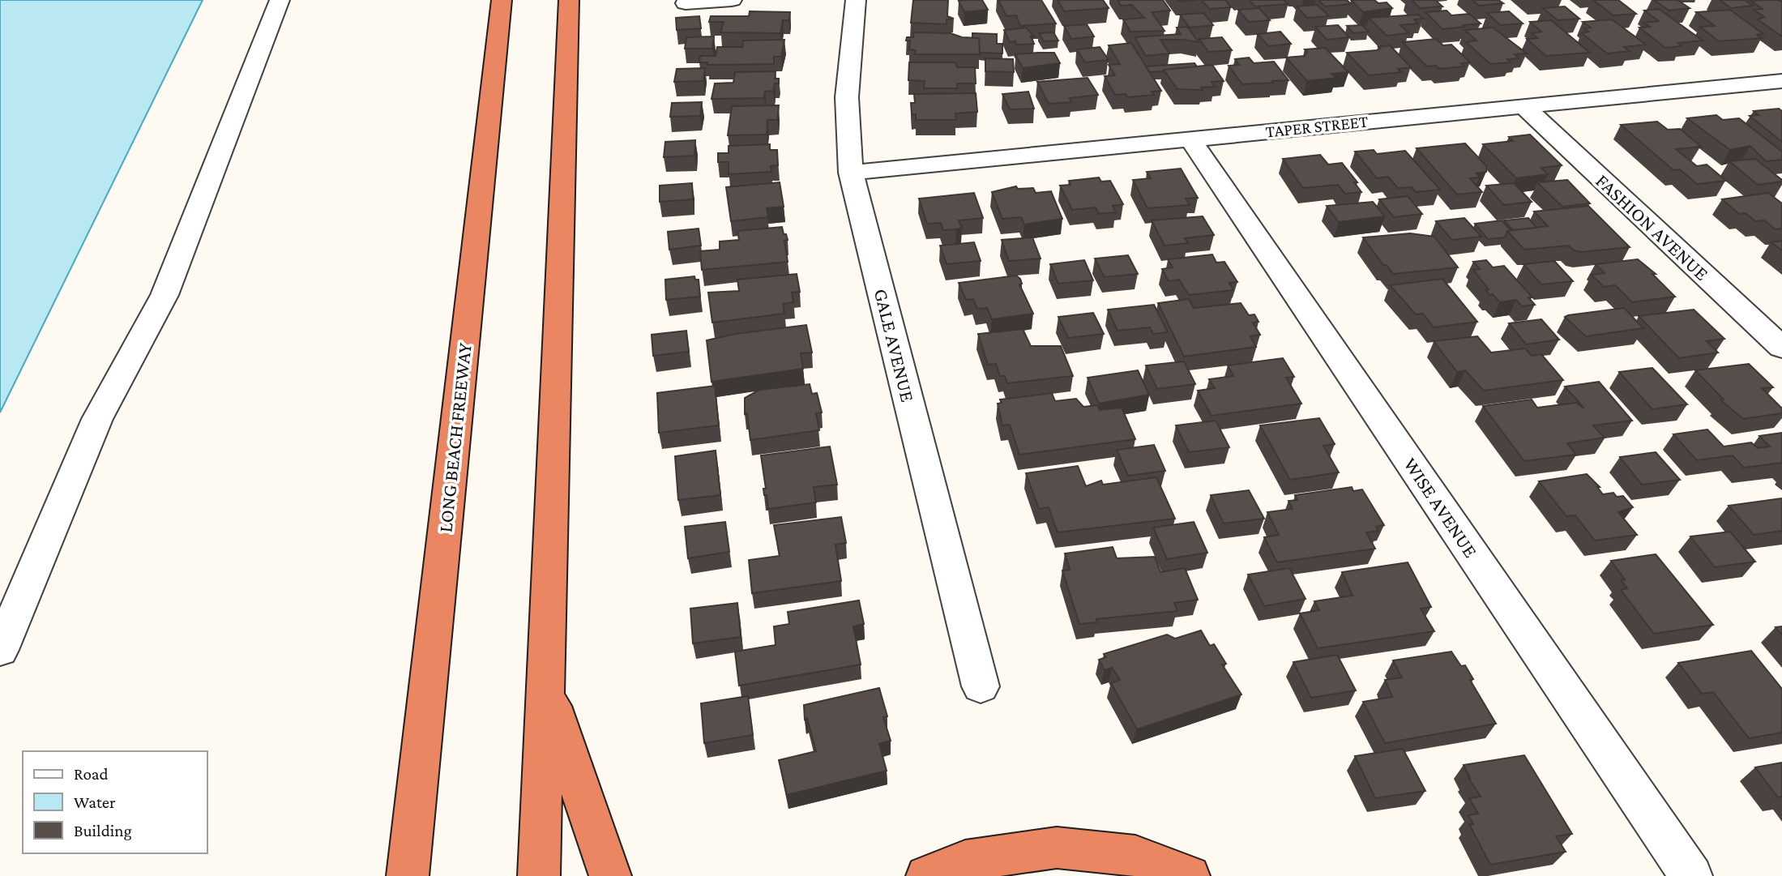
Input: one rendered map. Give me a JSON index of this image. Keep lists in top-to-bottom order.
{
  "streets": {
    "highway": ["LONG BEACH FREEWAY"],
    "street": [
      "TAPER STREET",
      "FASHION AVENUE",
      "GALE AVENUE",
      "WISE AVENUE"
    ]
  },
  "crossings": [
    ["TAPER STREET", "FASHION AVENUE"],
    ["TAPER STREET", "GALE AVENUE"],
    ["TAPER STREET", "WISE AVENUE"]
  ],
  "legend": ["Road", "Water", "Building"]
}
